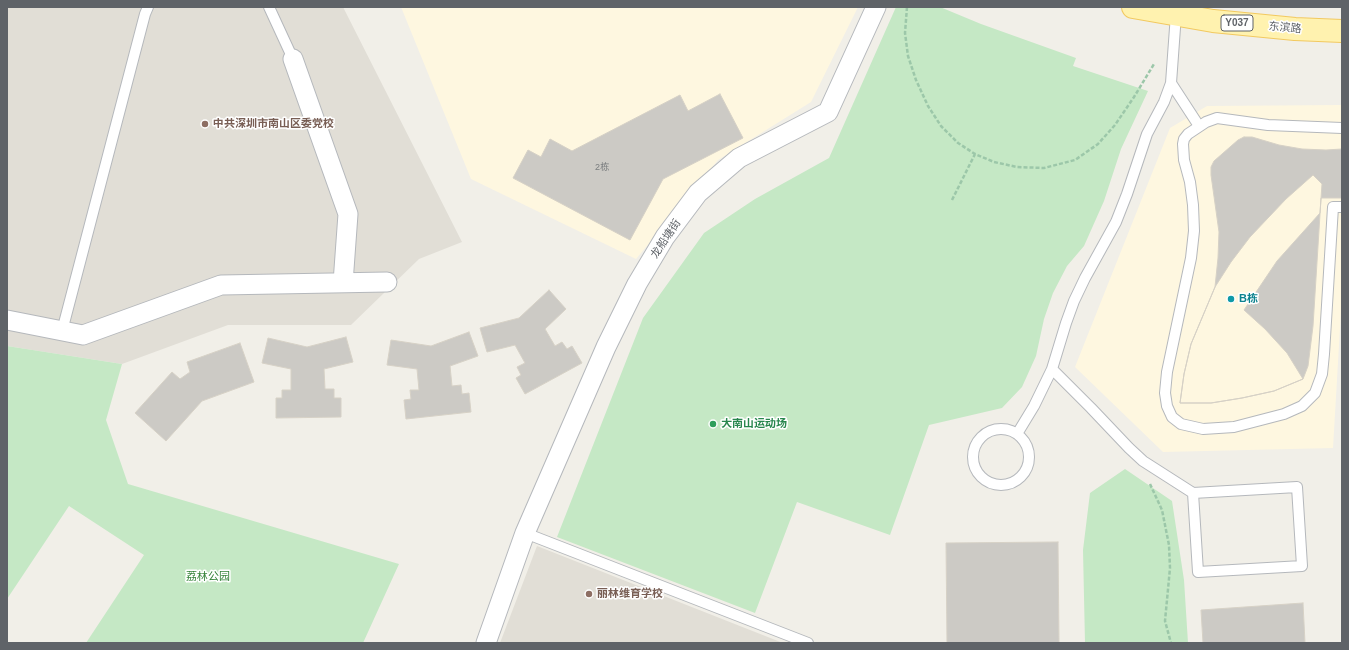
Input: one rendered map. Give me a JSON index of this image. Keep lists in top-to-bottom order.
{
  "streets": {
    "main road": ["Y037", "东滨路"],
    "street": ["龙船塘街"]
  },
  "parks": ["荔林公园"],
  "places": [
    "中共深圳市南山区委党校",
    "B栋",
    "大南山运动场",
    "丽林维育学校"
  ],
  "house_numbers": ["2栋"]
}
